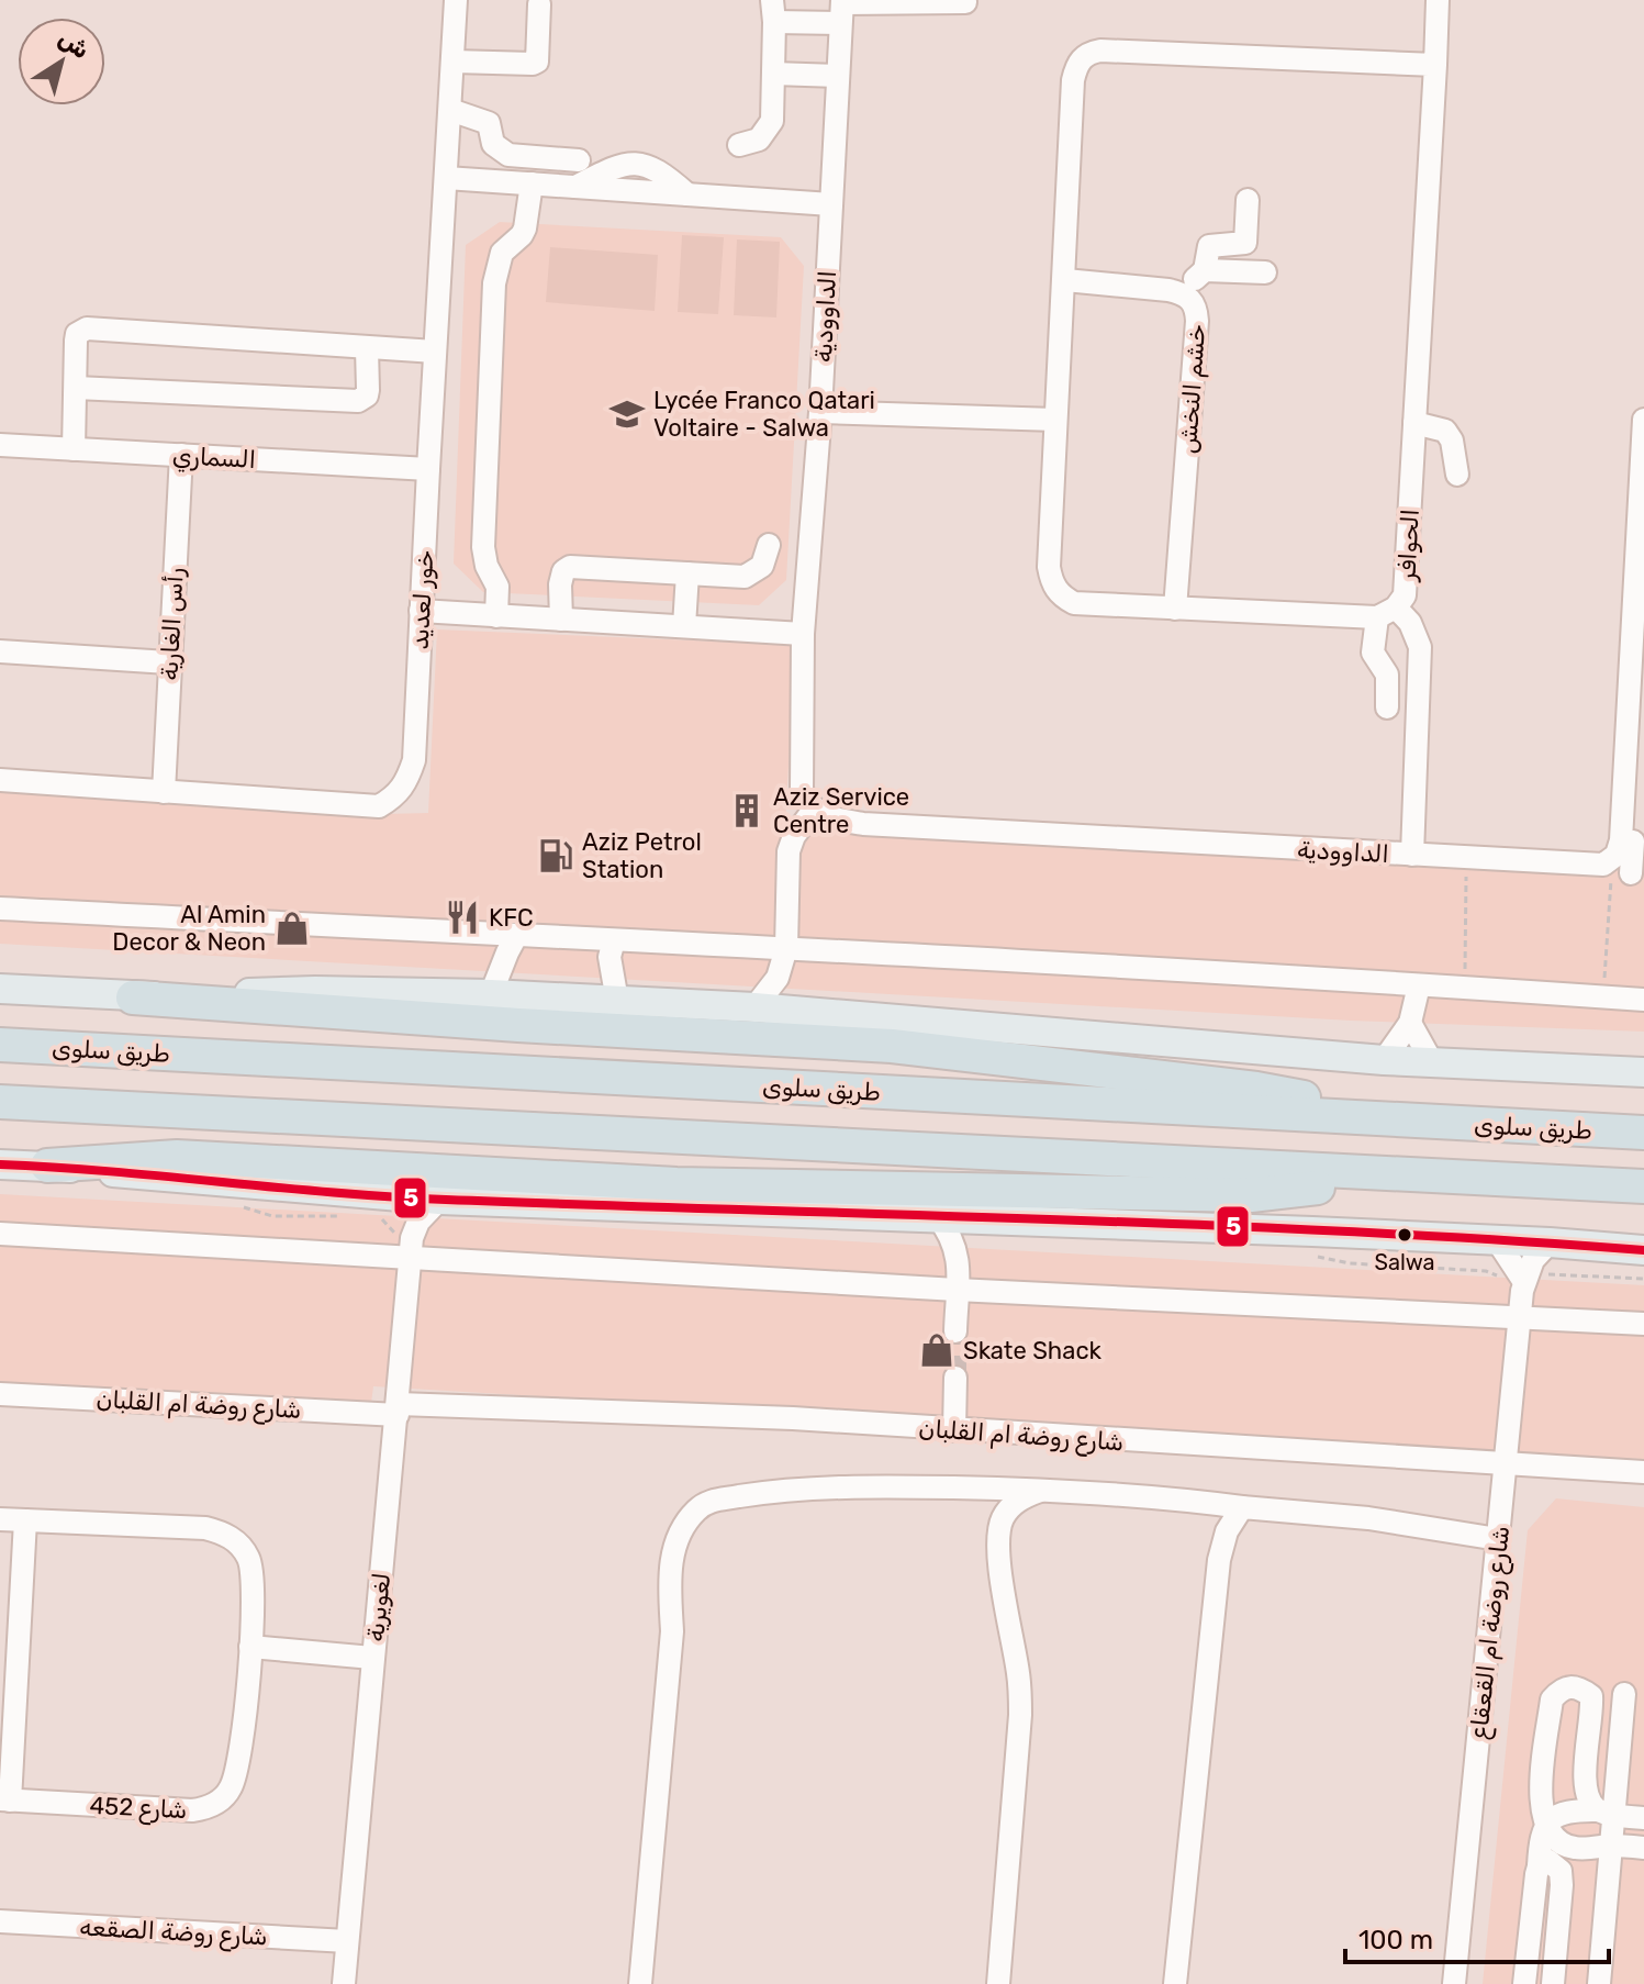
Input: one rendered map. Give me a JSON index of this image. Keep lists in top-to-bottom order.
{
  "streets": {
    "highway": ["طريق سلوى"],
    "street": [
      "الداوودية",
      "خشم النخش",
      "السماري",
      "الحوافر",
      "خور لعديد",
      "رأس الغارية",
      "شارع روضة ام القلبان",
      "لغويرية",
      "شارع روضة ام القعقاع",
      "شارع 452",
      "شارع روضة الصقعه"
    ]
  },
  "crossings": [
    ["السماري", "خور لعديد"],
    ["السماري", "رأس الغارية"],
    ["خور لعديد", "رأس الغارية"],
    ["شارع روضة ام القلبان", "لغويرية"],
    ["شارع روضة ام القلبان", "شارع روضة ام القعقاع"],
    ["لغويرية", "شارع روضة الصقعه"]
  ],
  "places": {
    "school or university": ["Lycée Franco Qatari Voltaire - Salwa"],
    "building": ["Aziz Service Centre"],
    "fuel station": ["Aziz Petrol Station"],
    "restaurant": ["KFC"],
    "shop": ["Al Amin Decor & Neon", "Skate Shack"],
    "other": ["Salwa"]
  },
  "lines": ["transit line 5"],
  "scale_bar": "100 m",
  "north": "top right"
}
